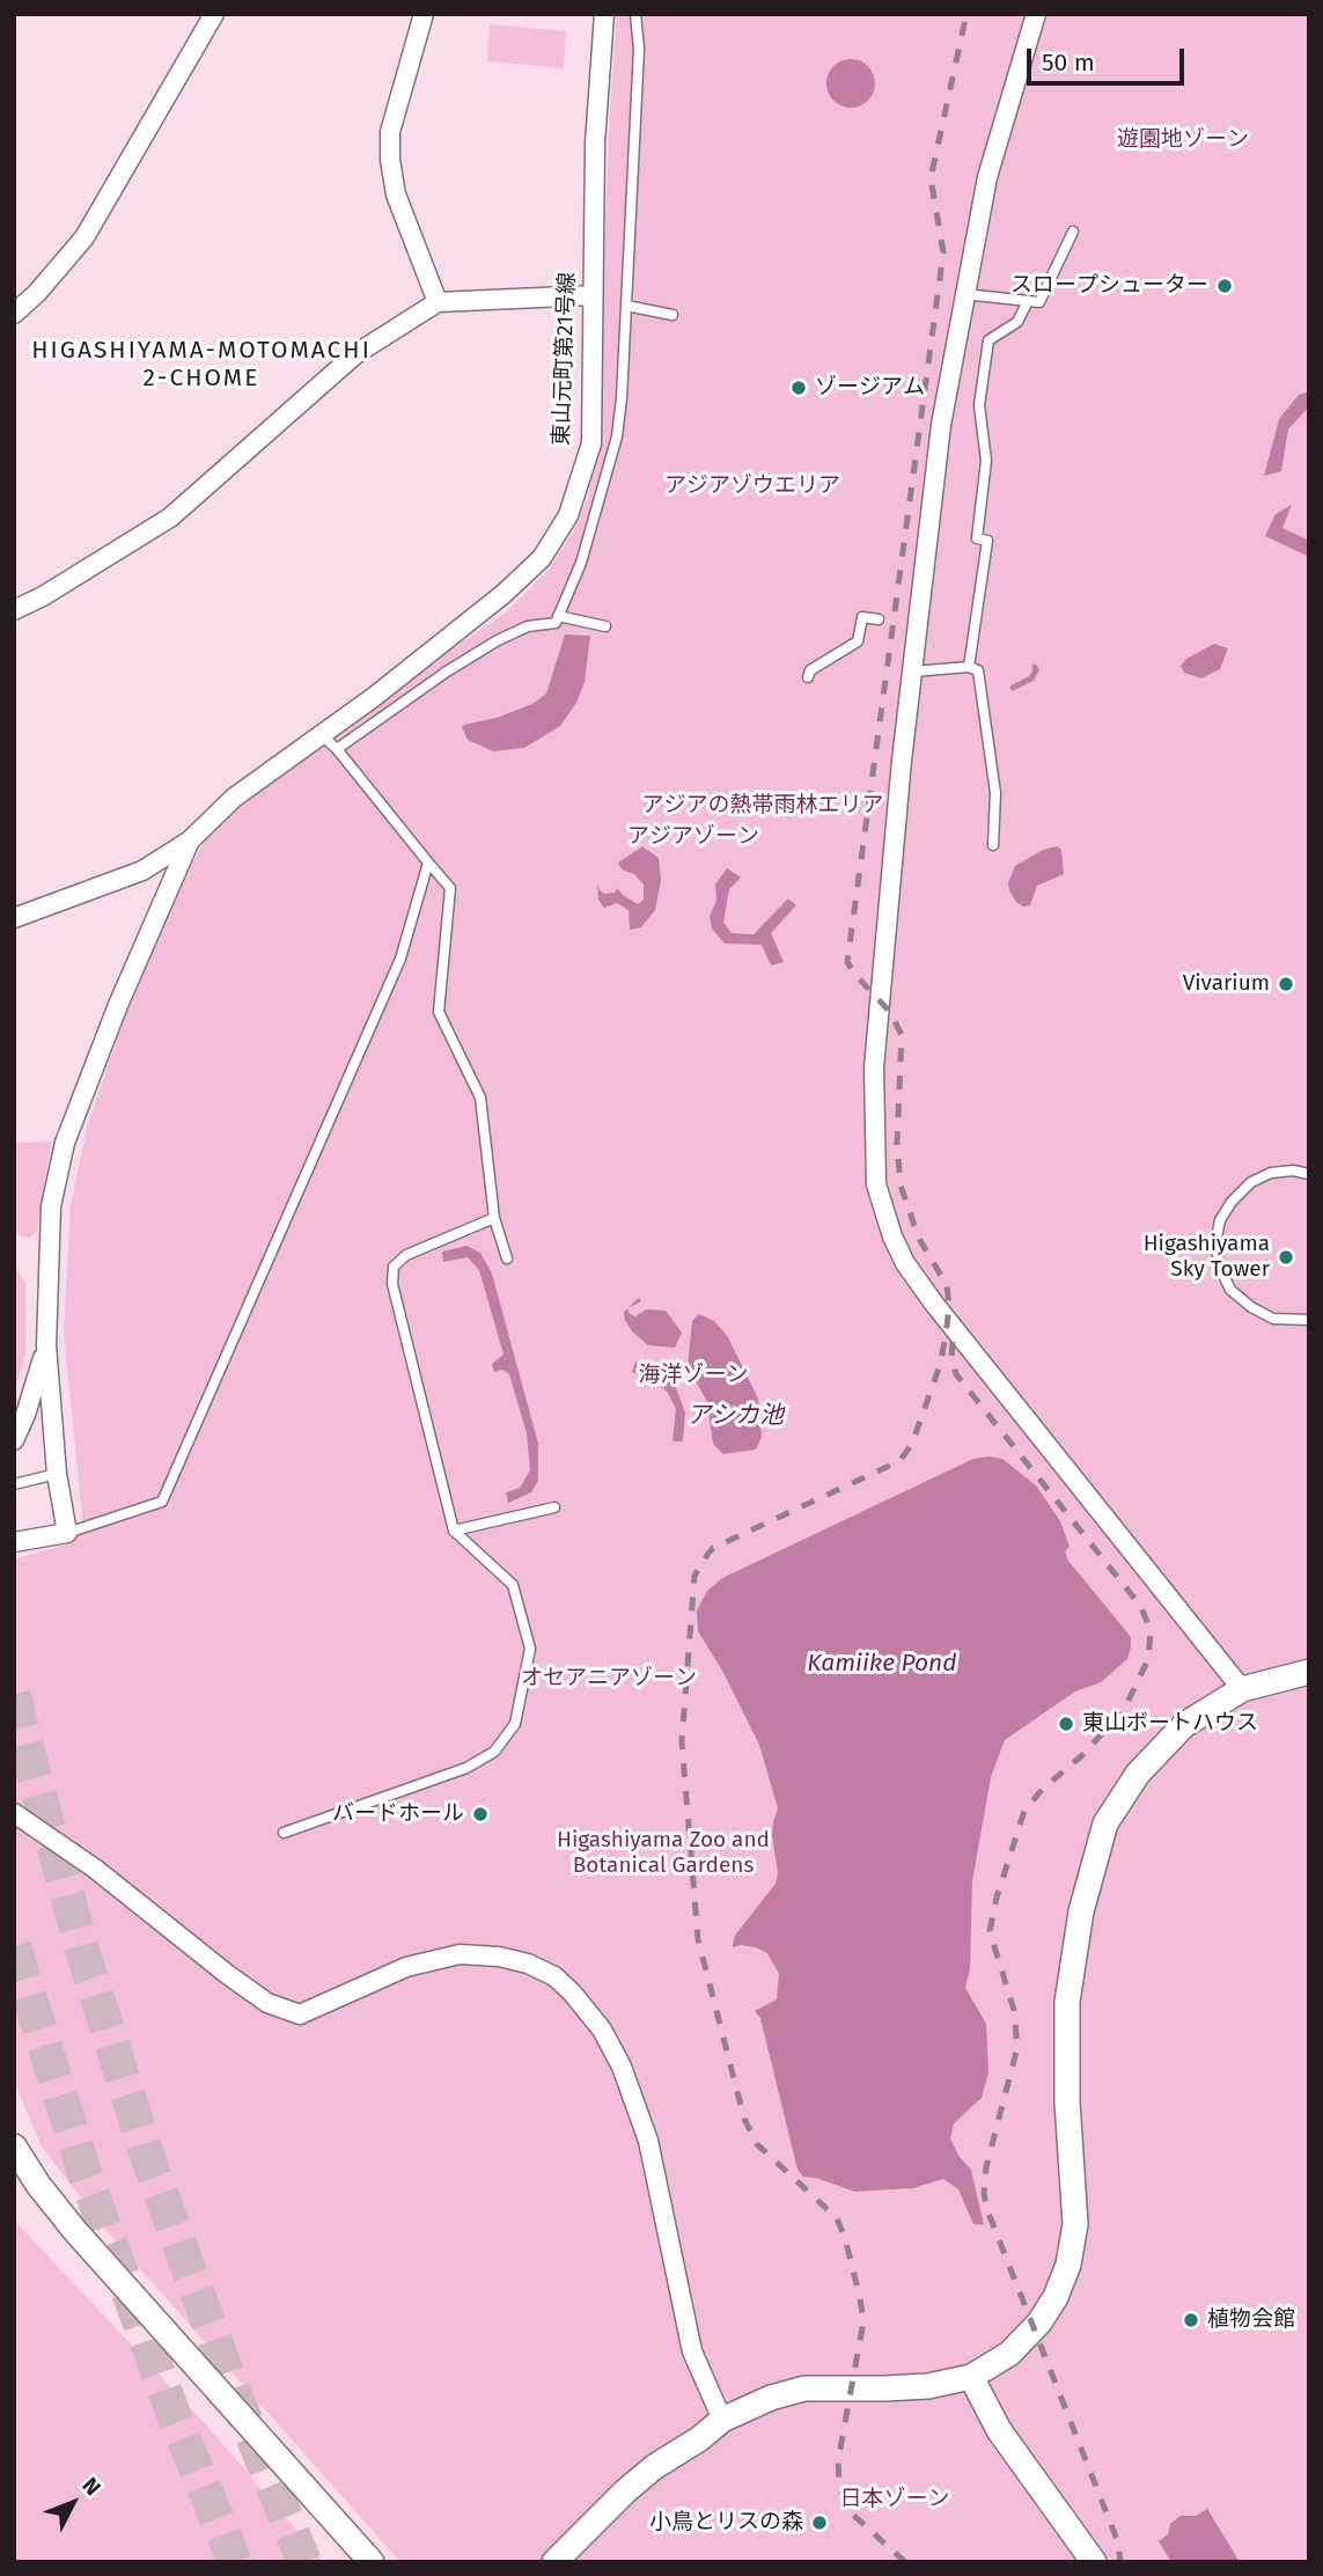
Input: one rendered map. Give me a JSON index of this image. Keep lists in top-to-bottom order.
{
  "streets": {
    "street": ["東山元町第21号線"]
  },
  "districts": ["HIGASHIYAMA-MOTOMACHI 2-CHOME"],
  "water": ["アシカ池", "Kamiike Pond"],
  "parks": [
    "遊園地ゾーン",
    "アジアゾウエリア",
    "アジアの熱帯雨林エリア",
    "アジアゾーン",
    "海洋ゾーン",
    "オセアニアゾーン",
    "Higashiyama Zoo and Botanical Gardens",
    "日本ゾーン"
  ],
  "places": [
    "スロープシューター",
    "ゾージアム",
    "Vivarium",
    "Higashiyama Sky Tower",
    "東山ボートハウス",
    "バードホール",
    "植物会館",
    "小鳥とリスの森"
  ],
  "scale_bar": "50 m",
  "north": "top right"
}
